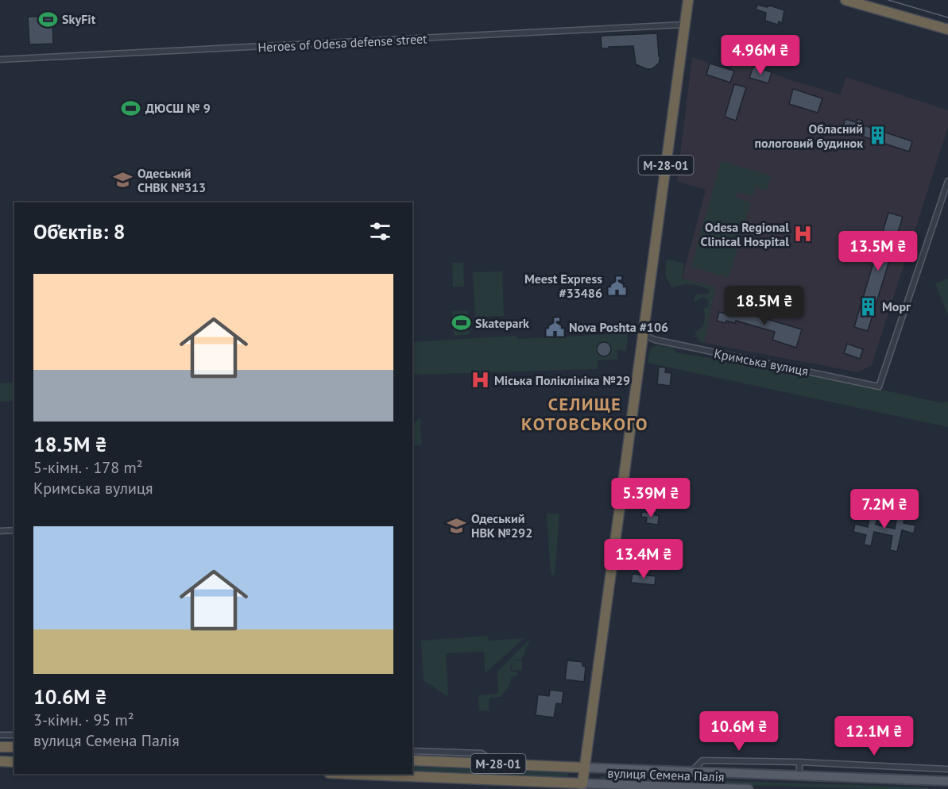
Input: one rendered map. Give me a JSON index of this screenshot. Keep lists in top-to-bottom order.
{
  "streets": {
    "highway": ["М-28-01"],
    "main road": ["вулиця Семена Палія"],
    "street": ["Heroes of Odesa defense street", "Кримська вулиця"]
  },
  "crossings": [
    ["Heroes of Odesa defense street", "М-28-01"],
    ["М-28-01", "Кримська вулиця"],
    ["М-28-01", "вулиця Семена Палія"]
  ],
  "districts": ["СЕЛИЩЕ КОТОВСЬКОГО"],
  "places": {
    "sports": ["SkyFit", "ДЮСШ № 9", "Skatepark"],
    "building": ["Обласний пологовий будинок", "Морг"],
    "school or university": ["Одеський СНВК №313", "Одеський НВК №292"],
    "hospital": ["Odesa Regional Clinical Hospital", "Міська Поліклініка №29"],
    "public building": ["Meest Express #33486", "Nova Poshta #106"]
  },
  "page": {
    "price": [
      "4.96M ₴",
      "13.5M ₴",
      "18.5M ₴",
      "5.39M ₴",
      "7.2M ₴",
      "13.4M ₴",
      "10.6M ₴",
      "12.1M ₴"
    ],
    "heading": "Об’єктів: 8",
    "list": [
      {
        "name": "18.5M ₴",
        "note": "5-кімн. · 178 m² · Кримська вулиця"
      },
      {
        "name": "10.6M ₴",
        "note": "3-кімн. · 95 m² · вулиця Семена Палія"
      }
    ]
  }
}
